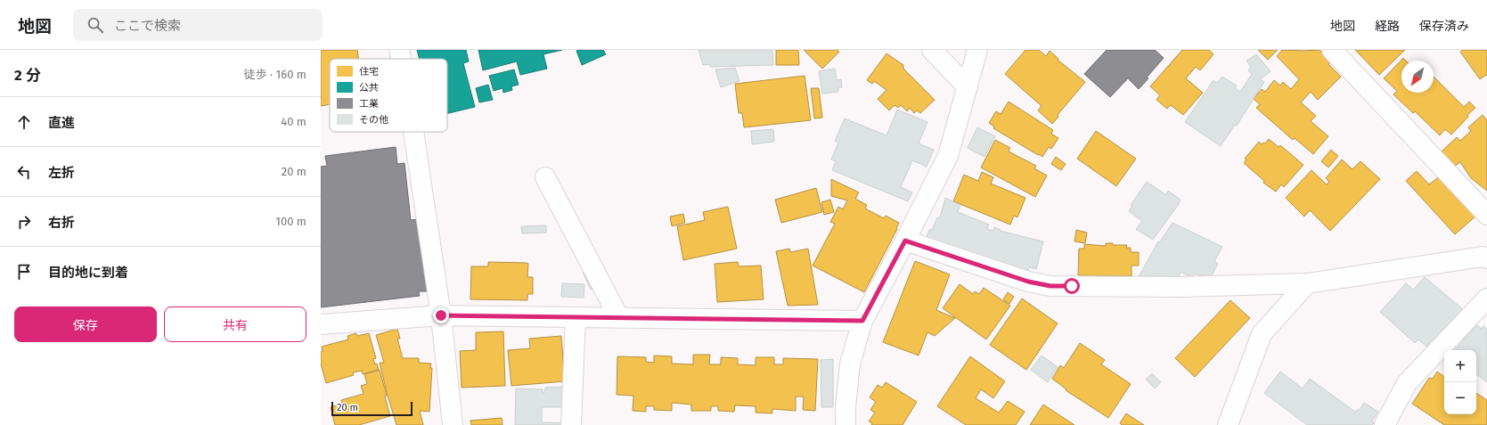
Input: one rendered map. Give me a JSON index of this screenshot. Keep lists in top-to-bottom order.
{
  "legend": [
    "住宅",
    "公共",
    "工業",
    "その他"
  ],
  "scale_bar": "20 m",
  "north": "bottom left",
  "page": {
    "header": "地図",
    "search": "ここで検索",
    "nav": ["地図", "経路", "保存済み"],
    "heading": ["2 分", "徒歩 · 160 m"],
    "list": [
      ["直進", "40 m"],
      ["左折", "20 m"],
      ["右折", "100 m"],
      "目的地に到着"
    ],
    "buttons": ["保存", "共有"],
    "map_buttons": ["+", "−"],
    "scale": "20 m"
  }
}
